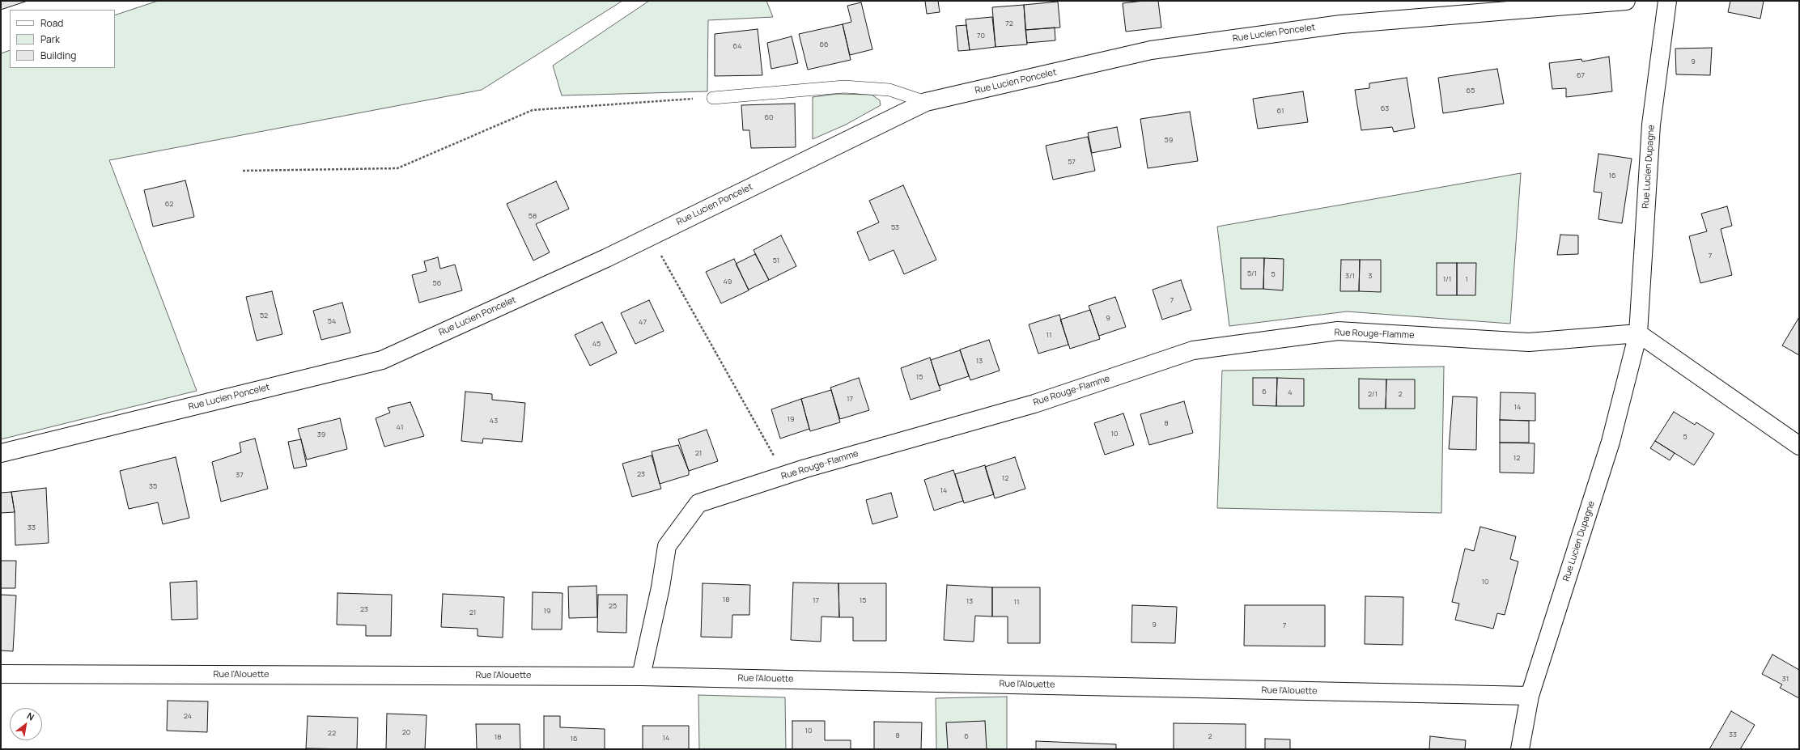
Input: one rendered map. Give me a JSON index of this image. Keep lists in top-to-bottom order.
{
  "streets": {
    "street": [
      "Rue Lucien Poncelet",
      "Rue Lucien Dupagne",
      "Rue Rouge-Flamme",
      "Rue l'Alouette"
    ]
  },
  "crossings": [
    ["Rue Lucien Dupagne", "Rue Rouge-Flamme"],
    ["Rue Lucien Dupagne", "Rue l'Alouette"],
    ["Rue Rouge-Flamme", "Rue l'Alouette"]
  ],
  "house_numbers": [
    "72",
    "70",
    "66",
    "64",
    "9",
    "67",
    "65",
    "63",
    "61",
    "60",
    "59",
    "57",
    "16",
    "62",
    "58",
    "53",
    "7",
    "51",
    "5/1",
    "5",
    "3/1",
    "3",
    "1/1",
    "1",
    "49",
    "56",
    "7",
    "52",
    "9",
    "54",
    "47",
    "11",
    "45",
    "13",
    "15",
    "6",
    "4",
    "2/1",
    "2",
    "17",
    "14",
    "19",
    "43",
    "8",
    "41",
    "10",
    "39",
    "5",
    "21",
    "12",
    "23",
    "37",
    "12",
    "35",
    "14",
    "33",
    "10",
    "18",
    "17",
    "15",
    "13",
    "11",
    "25",
    "23",
    "19",
    "21",
    "9",
    "7",
    "31",
    "24",
    "10",
    "20",
    "22",
    "33",
    "8",
    "6",
    "2",
    "18",
    "14",
    "16"
  ],
  "legend": ["Road", "Park", "Building"],
  "north": "top right"
}
